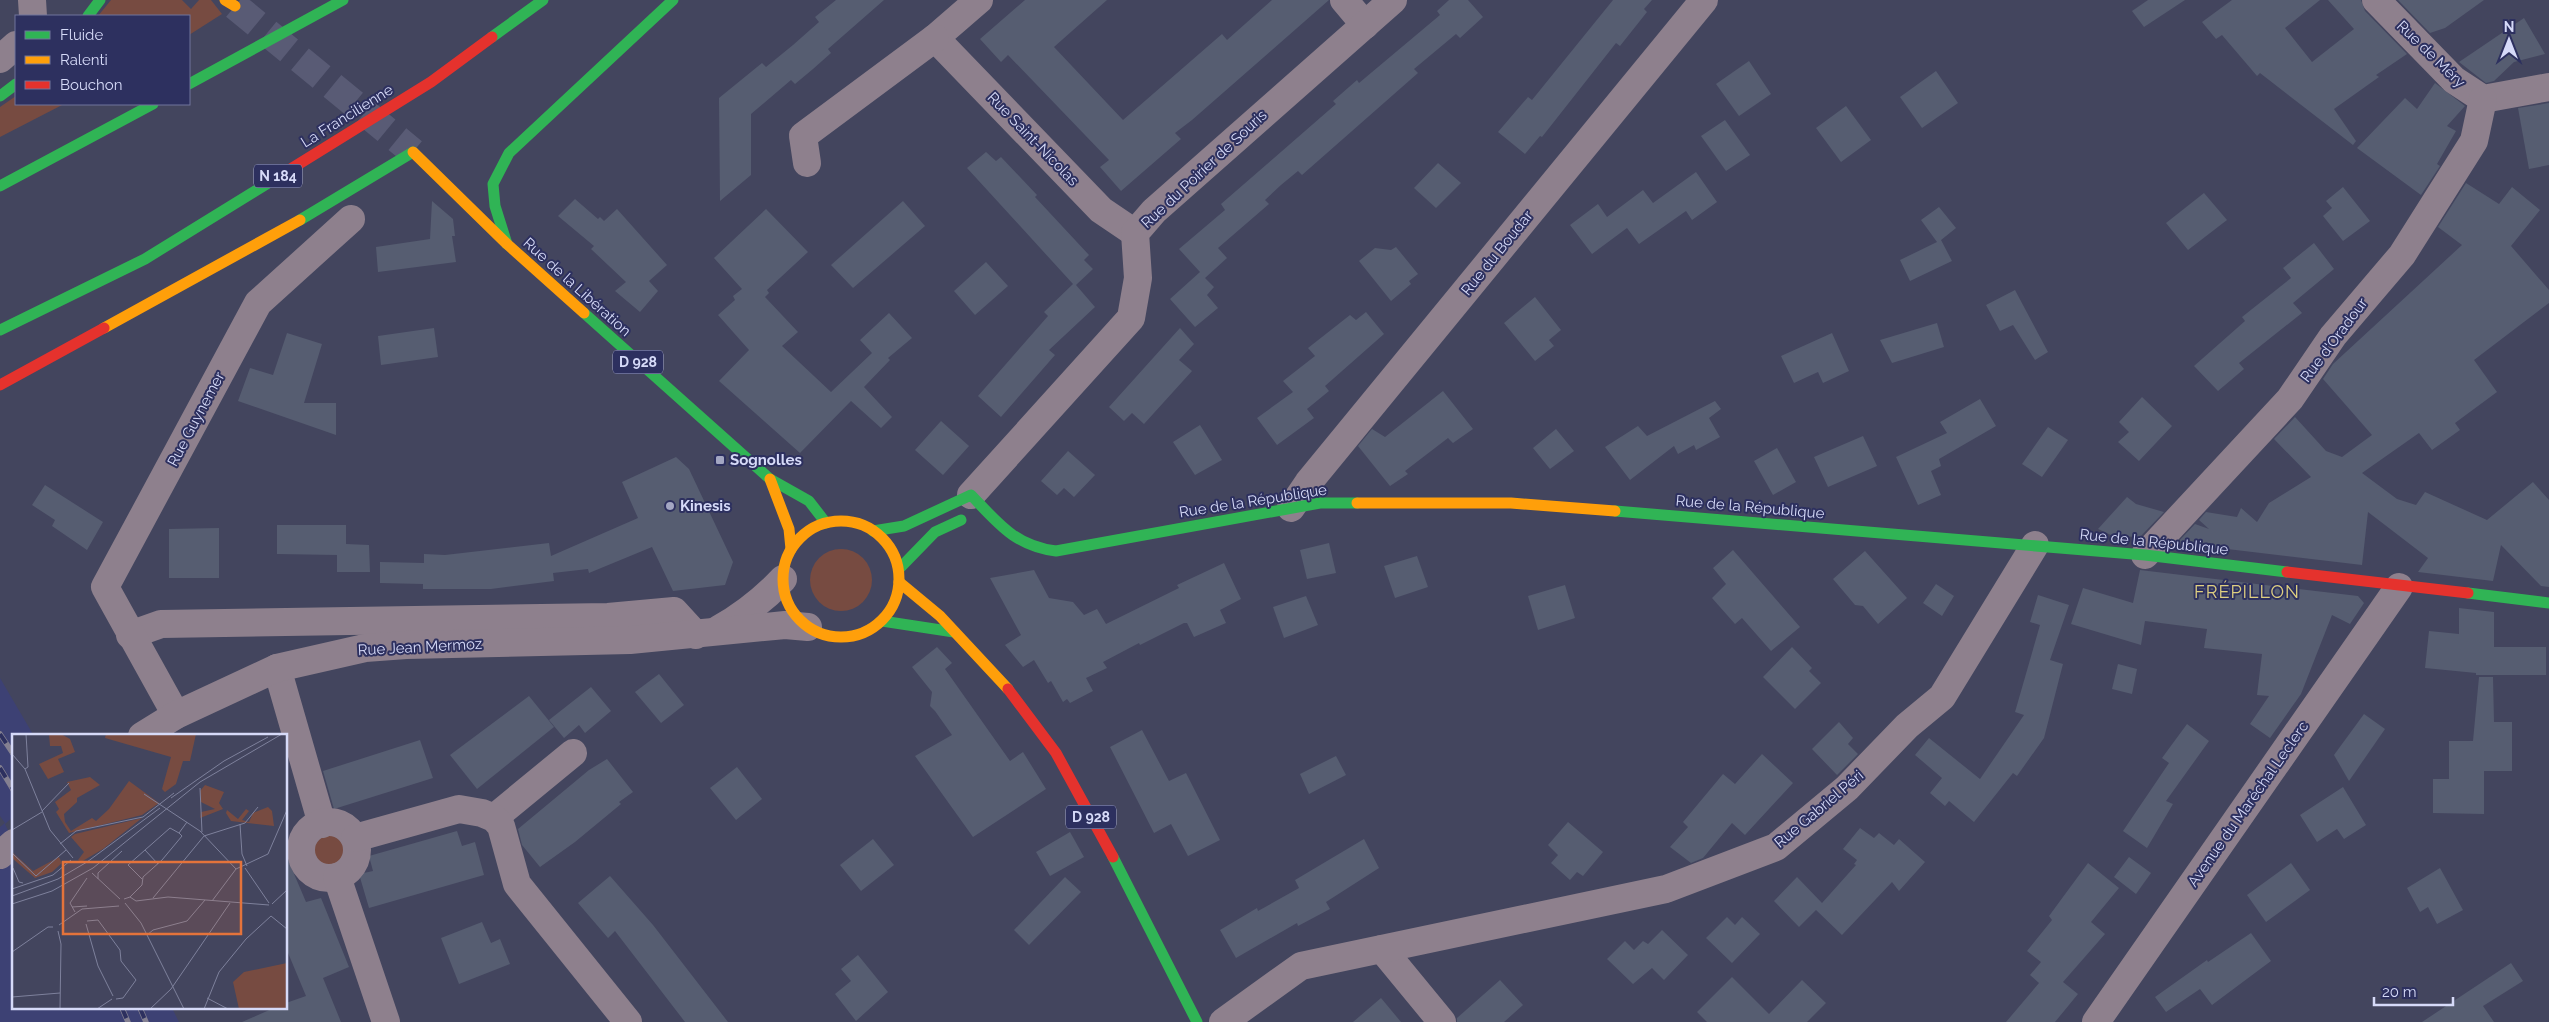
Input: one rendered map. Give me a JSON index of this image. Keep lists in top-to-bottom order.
{
  "streets": {
    "main road": [
      "La Francilienne",
      "Rue du Poirier de Souris",
      "N 184",
      "Rue de la Libération",
      "D 928",
      "Rue de la République"
    ],
    "street": [
      "Rue de Méry",
      "Rue Saint-Nicolas",
      "Rue du Boudar",
      "Rue d'Oradour",
      "Rue Guynemer",
      "Rue Jean Mermoz",
      "Avenue du Maréchal Leclerc",
      "Rue Gabriel Péri"
    ]
  },
  "crossings": [
    ["Rue de Méry", "Rue d'Oradour"],
    ["Rue Saint-Nicolas", "Rue du Poirier de Souris"],
    ["Rue du Poirier de Souris", "Rue de la Libération"],
    ["Rue du Poirier de Souris", "Rue de la République"],
    ["Rue du Poirier de Souris", "Rue Jean Mermoz"],
    ["Rue du Boudar", "Rue de la République"],
    ["Rue de la Libération", "Rue Jean Mermoz"],
    ["Rue d'Oradour", "Rue de la République"],
    ["Rue Guynemer", "Rue Jean Mermoz"],
    ["Rue de la République", "Avenue du Maréchal Leclerc"],
    ["Rue de la République", "Rue Gabriel Péri"]
  ],
  "districts": ["FRÉPILLON"],
  "places": {
    "transit": ["Sognolles"],
    "other": ["Kinesis"]
  },
  "legend": ["Fluide", "Ralenti", "Bouchon"],
  "scale_bar": "20 m",
  "north": "top"
}
